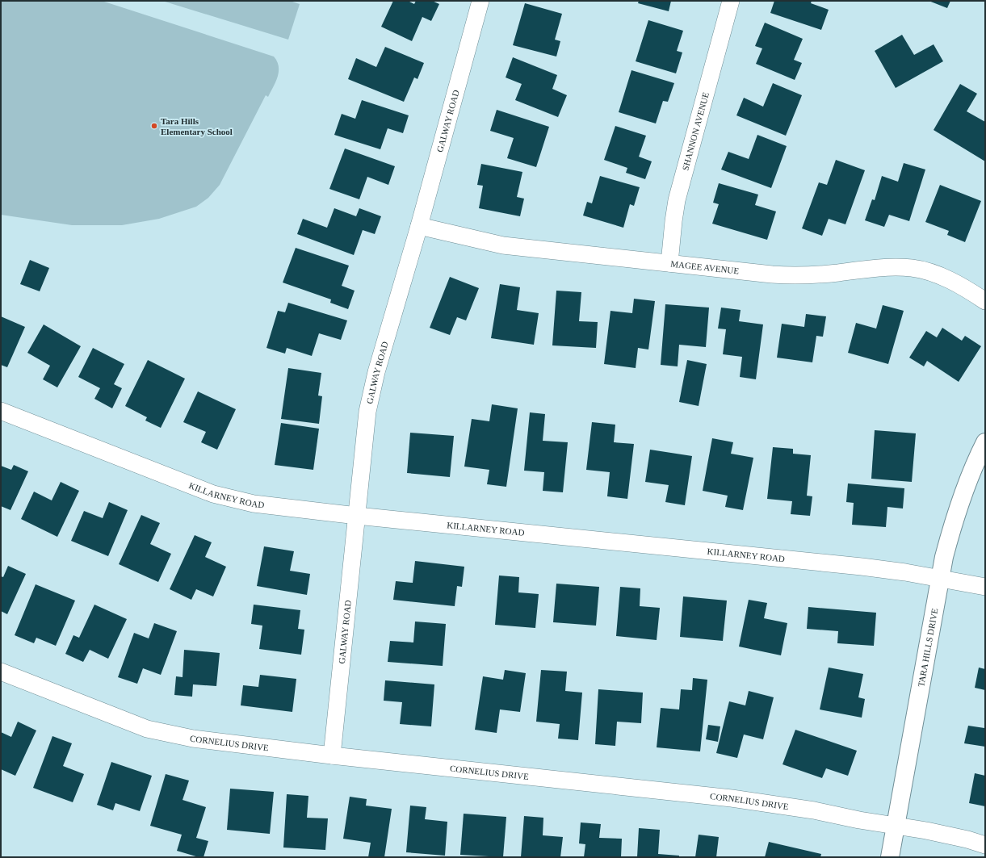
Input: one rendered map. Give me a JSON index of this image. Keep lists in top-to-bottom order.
{
  "streets": {
    "street": [
      "GALWAY ROAD",
      "SHANNON AVENUE",
      "MAGEE AVENUE",
      "KILLARNEY ROAD",
      "TARA HILLS DRIVE",
      "CORNELIUS DRIVE"
    ]
  },
  "crossings": [
    ["GALWAY ROAD", "MAGEE AVENUE"],
    ["GALWAY ROAD", "KILLARNEY ROAD"],
    ["GALWAY ROAD", "CORNELIUS DRIVE"],
    ["SHANNON AVENUE", "MAGEE AVENUE"],
    ["KILLARNEY ROAD", "TARA HILLS DRIVE"],
    ["TARA HILLS DRIVE", "CORNELIUS DRIVE"]
  ],
  "places": ["Tara Hills Elementary School"]
}
